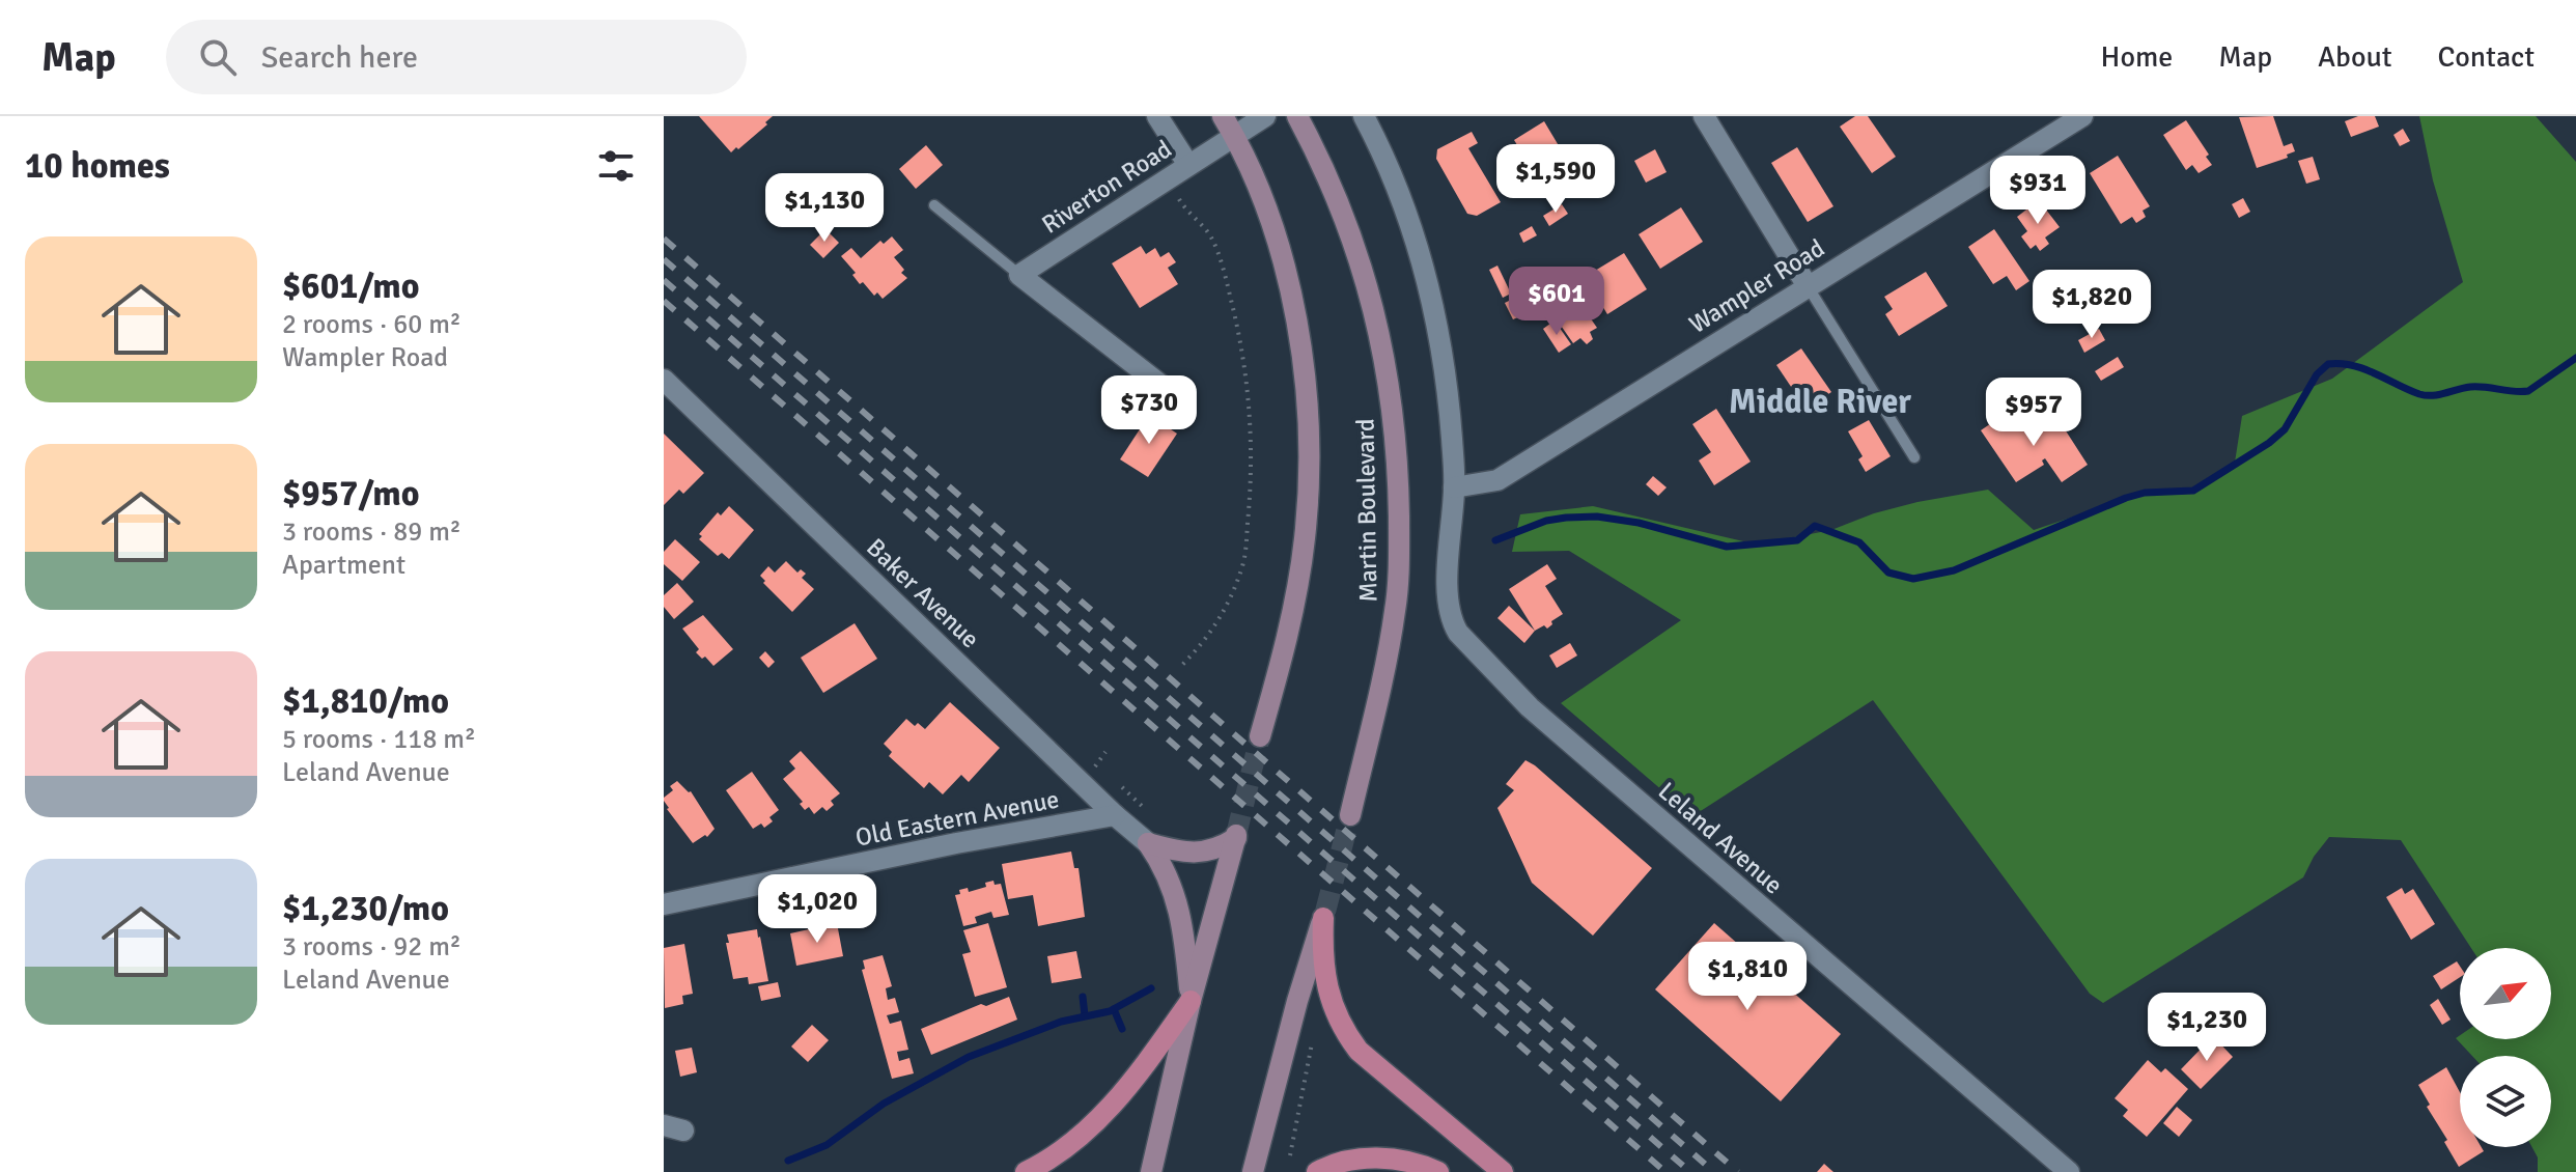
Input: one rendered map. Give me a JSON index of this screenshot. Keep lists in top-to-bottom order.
{
  "streets": {
    "main road": ["Martin Boulevard"],
    "street": [
      "Riverton Road",
      "Wampler Road",
      "Baker Avenue",
      "Old Eastern Avenue",
      "Leland Avenue"
    ]
  },
  "crossings": [
    ["Wampler Road", "Leland Avenue"],
    ["Baker Avenue", "Old Eastern Avenue"]
  ],
  "districts": ["Middle River"],
  "north": "top right",
  "page": {
    "header": "Map",
    "search": "Search here",
    "nav": [
      "Home",
      "Map",
      "About",
      "Contact"
    ],
    "heading": "10 homes",
    "price": [
      "$1,590",
      "$931",
      "$1,130",
      "$601",
      "$1,820",
      "$730",
      "$957",
      "$1,020",
      "$1,810",
      "$1,230"
    ],
    "list": [
      {
        "name": "$601/mo",
        "note": "2 rooms · 60 m² · Wampler Road"
      },
      {
        "name": "$957/mo",
        "note": "3 rooms · 89 m² · Apartment"
      },
      {
        "name": "$1,810/mo",
        "note": "5 rooms · 118 m² · Leland Avenue"
      },
      {
        "name": "$1,230/mo",
        "note": "3 rooms · 92 m² · Leland Avenue"
      }
    ]
  }
}
